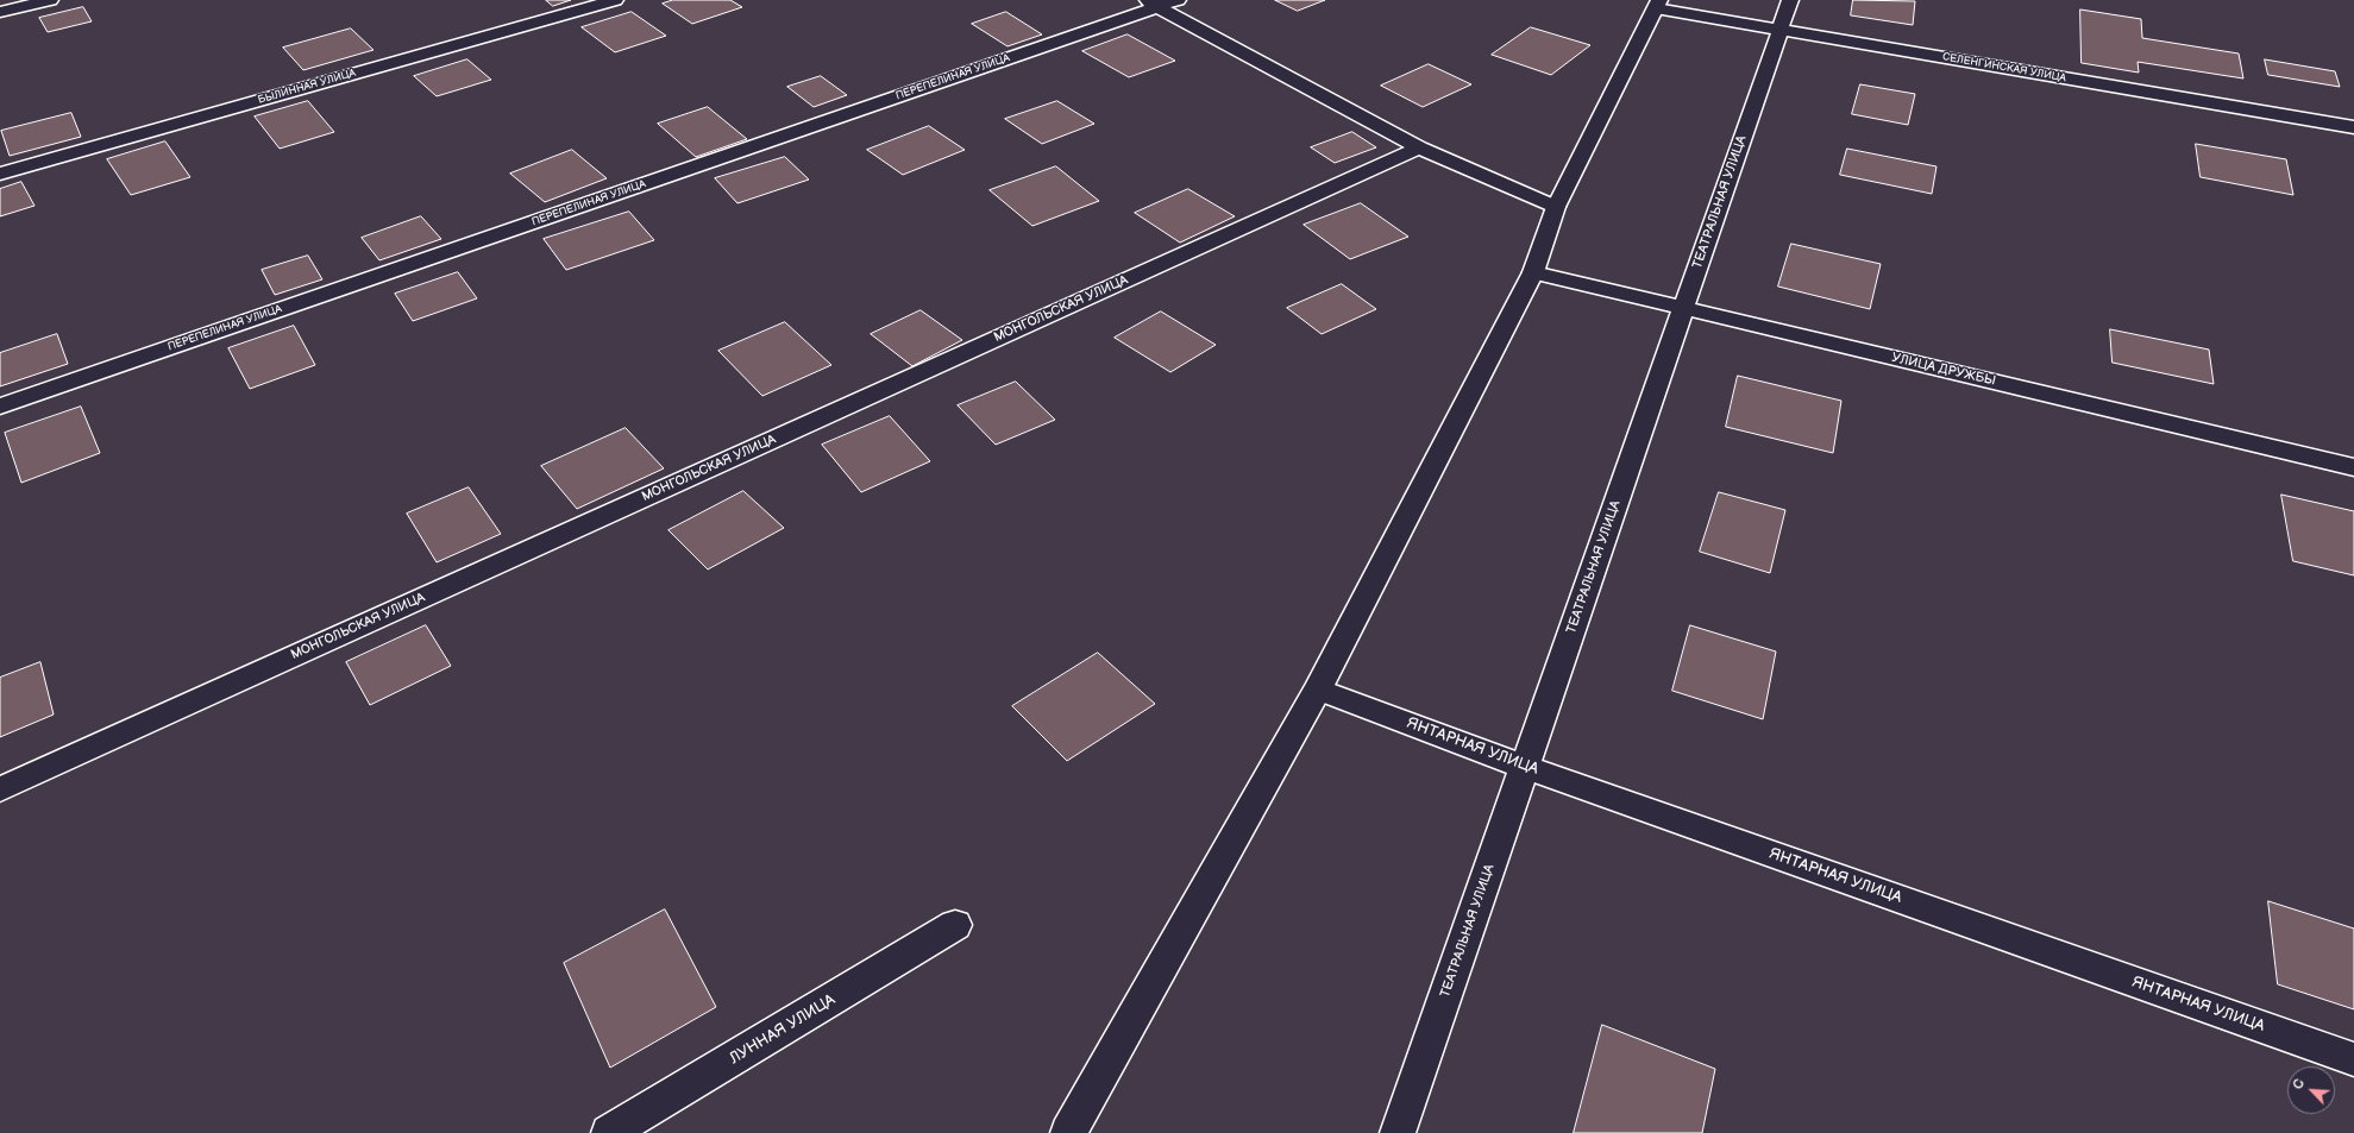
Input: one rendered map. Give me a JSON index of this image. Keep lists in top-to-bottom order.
{
  "streets": {
    "street": [
      "СЕЛЕНГИНСКАЯ УЛИЦА",
      "ПЕРЕПЕЛИНАЯ УЛИЦА",
      "БЫЛИННАЯ УЛИЦА",
      "ТЕАТРАЛЬНАЯ УЛИЦА",
      "МОНГОЛЬСКАЯ УЛИЦА",
      "УЛИЦА ДРУЖБЫ",
      "ЯНТАРНАЯ УЛИЦА",
      "ЛУННАЯ УЛИЦА"
    ]
  },
  "crossings": [
    ["СЕЛЕНГИНСКАЯ УЛИЦА", "ТЕАТРАЛЬНАЯ УЛИЦА"],
    ["ТЕАТРАЛЬНАЯ УЛИЦА", "УЛИЦА ДРУЖБЫ"],
    ["ТЕАТРАЛЬНАЯ УЛИЦА", "ЯНТАРНАЯ УЛИЦА"]
  ],
  "north": "top left"
}
